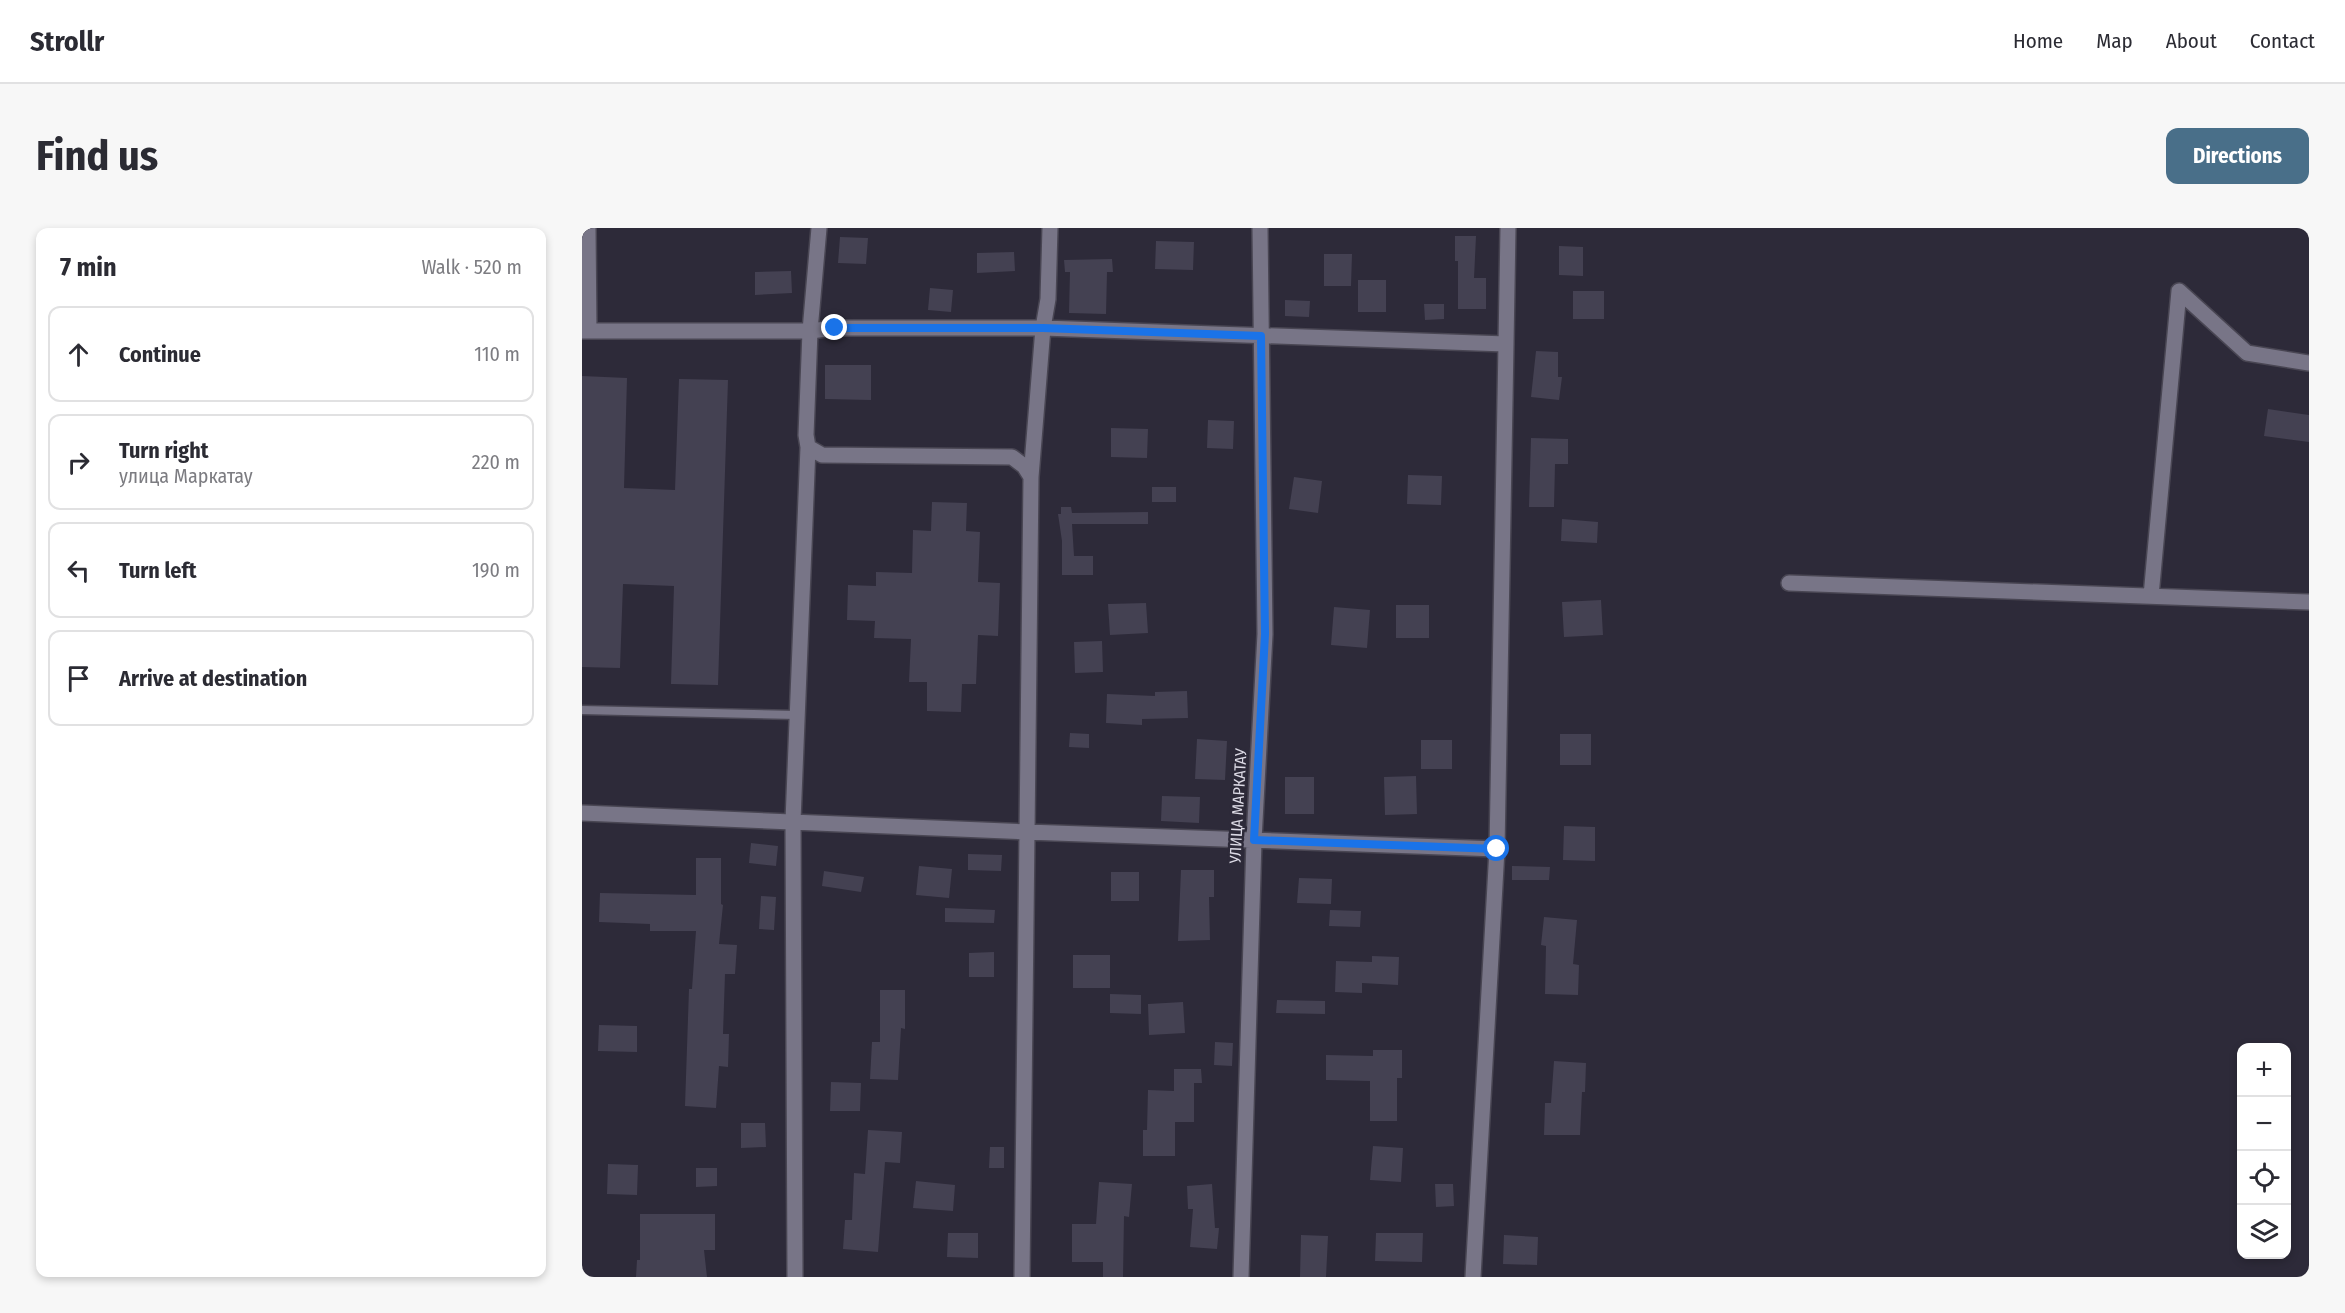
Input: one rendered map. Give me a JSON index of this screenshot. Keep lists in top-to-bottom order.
{
  "streets": {
    "street": ["УЛИЦА МАРКАТАУ"]
  },
  "page": {
    "header": "Strollr",
    "nav": [
      "Home",
      "Map",
      "About",
      "Contact"
    ],
    "buttons": "Directions",
    "title": "Find us",
    "heading": ["7 min", "Walk · 520 m"],
    "list": [
      ["Continue", "110 m"],
      ["Turn right", "улица Маркатау", "220 m"],
      ["Turn left", "190 m"],
      "Arrive at destination"
    ],
    "map_buttons": ["+", "−"]
  }
}
